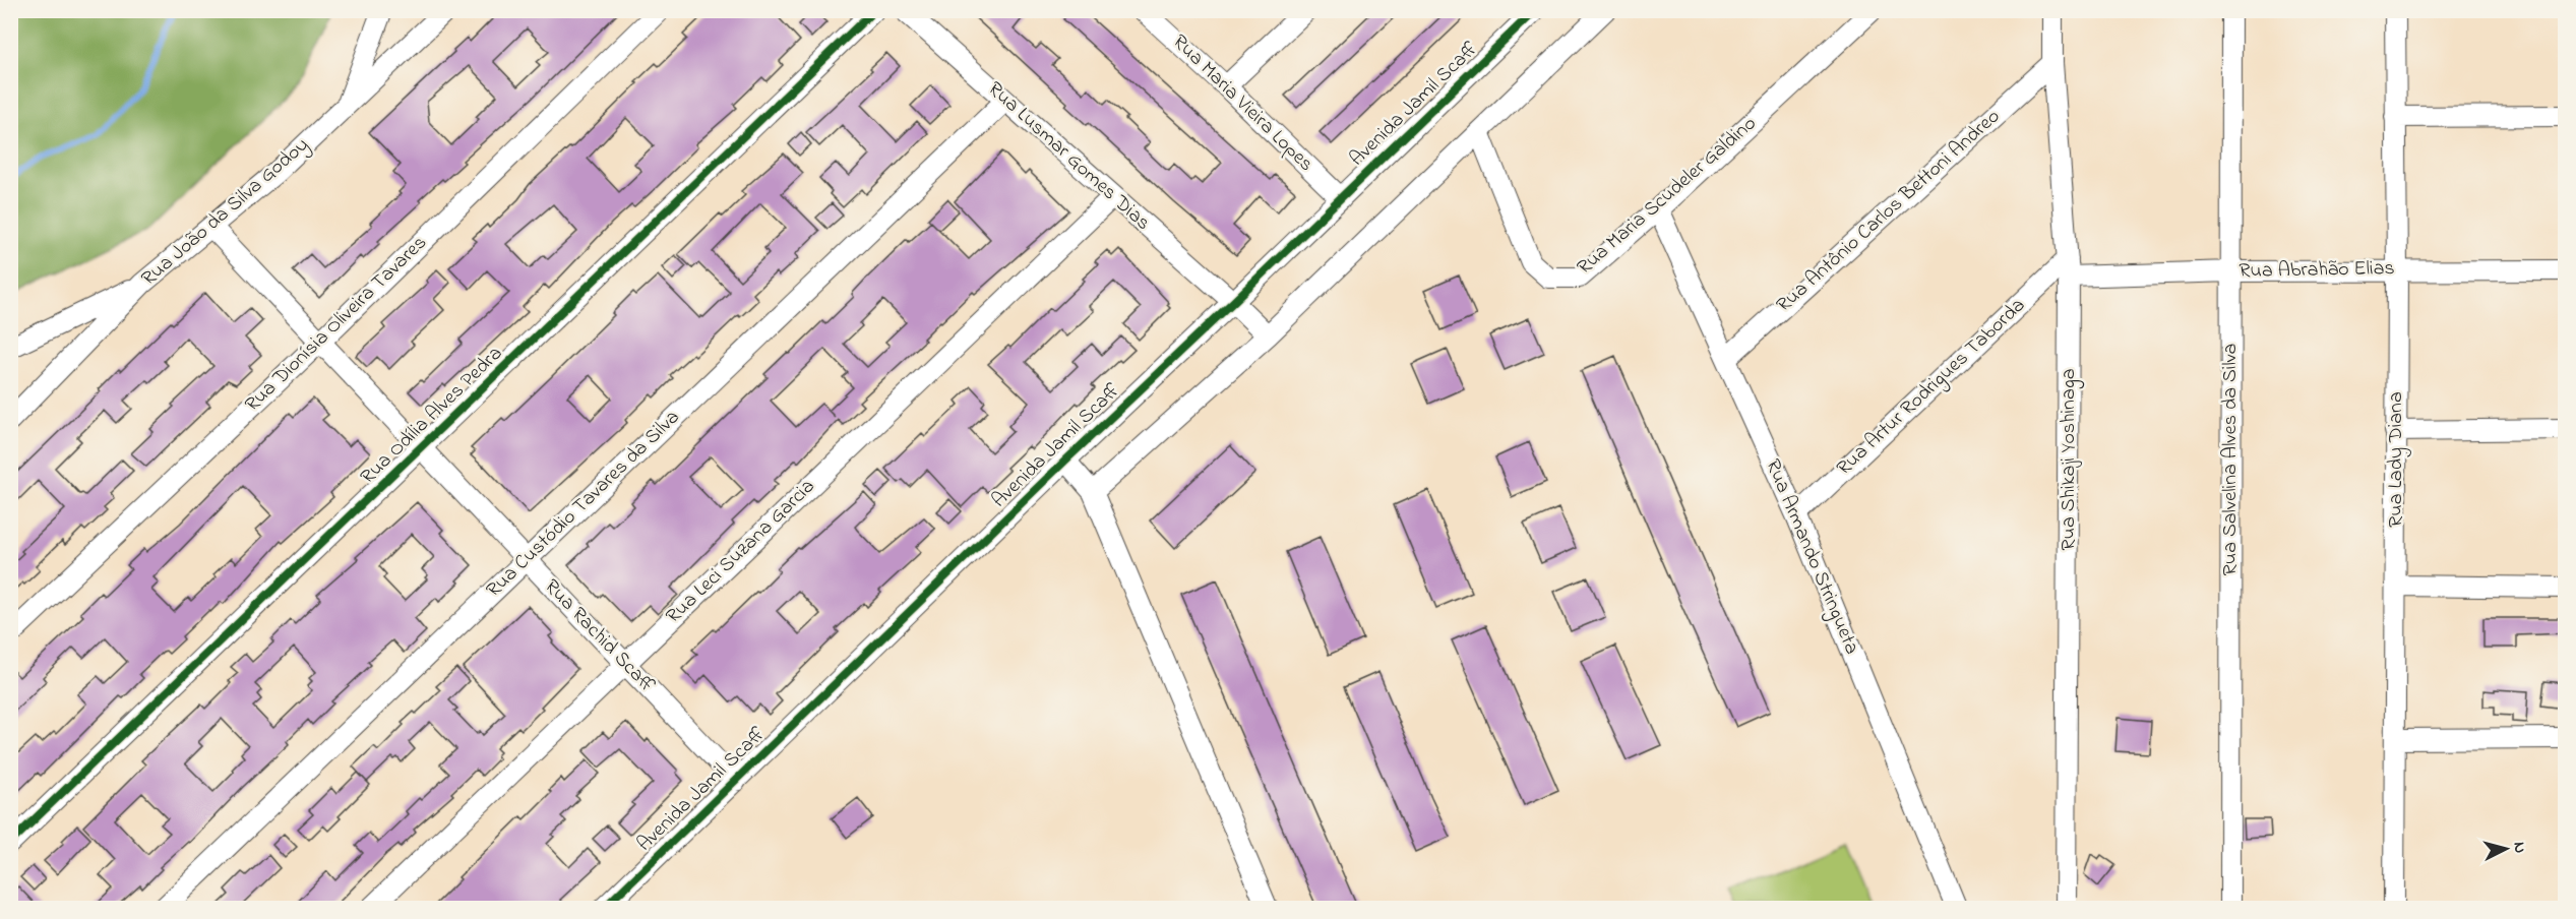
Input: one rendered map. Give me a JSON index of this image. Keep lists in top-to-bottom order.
{
  "streets": {
    "street": [
      "Rua Maria Vieira Lopes",
      "Avenida Jamil Scaff",
      "Rua Lusmar Gomes Dias",
      "Rua Maria Scudeler Galdino",
      "Rua Antônio Carlos Bettoni Andreo",
      "Rua João da Silva Godoy",
      "Rua Abrahão Elias",
      "Rua Dionísia Oliveira Tavares",
      "Rua Artur Rodrigues Taborda",
      "Rua Odília Alves Pedra",
      "Rua Shikaji Yoshinaga",
      "Rua Salvelina Alves da Silva",
      "Rua Lady Diana",
      "Rua Custódio Tavares da Silva",
      "Rua Leci Suzana Garcia",
      "Rua Armando Stringueta",
      "Rua Rachid Scaff"
    ]
  },
  "crossings": [
    ["Rua Maria Vieira Lopes", "Avenida Jamil Scaff"],
    ["Avenida Jamil Scaff", "Rua Lusmar Gomes Dias"],
    ["Avenida Jamil Scaff", "Rua Rachid Scaff"],
    ["Rua Lusmar Gomes Dias", "Rua Custódio Tavares da Silva"],
    ["Rua Lusmar Gomes Dias", "Rua Leci Suzana Garcia"],
    ["Rua Maria Scudeler Galdino", "Rua Armando Stringueta"],
    ["Rua Antônio Carlos Bettoni Andreo", "Rua Shikaji Yoshinaga"],
    ["Rua Antônio Carlos Bettoni Andreo", "Rua Armando Stringueta"],
    ["Rua João da Silva Godoy", "Rua Rachid Scaff"],
    ["Rua Abrahão Elias", "Rua Artur Rodrigues Taborda"],
    ["Rua Abrahão Elias", "Rua Shikaji Yoshinaga"],
    ["Rua Abrahão Elias", "Rua Salvelina Alves da Silva"],
    ["Rua Abrahão Elias", "Rua Lady Diana"],
    ["Rua Dionísia Oliveira Tavares", "Rua Rachid Scaff"],
    ["Rua Artur Rodrigues Taborda", "Rua Shikaji Yoshinaga"],
    ["Rua Artur Rodrigues Taborda", "Rua Armando Stringueta"],
    ["Rua Odília Alves Pedra", "Rua Rachid Scaff"],
    ["Rua Custódio Tavares da Silva", "Rua Rachid Scaff"],
    ["Rua Leci Suzana Garcia", "Rua Rachid Scaff"]
  ],
  "north": "right"
}
